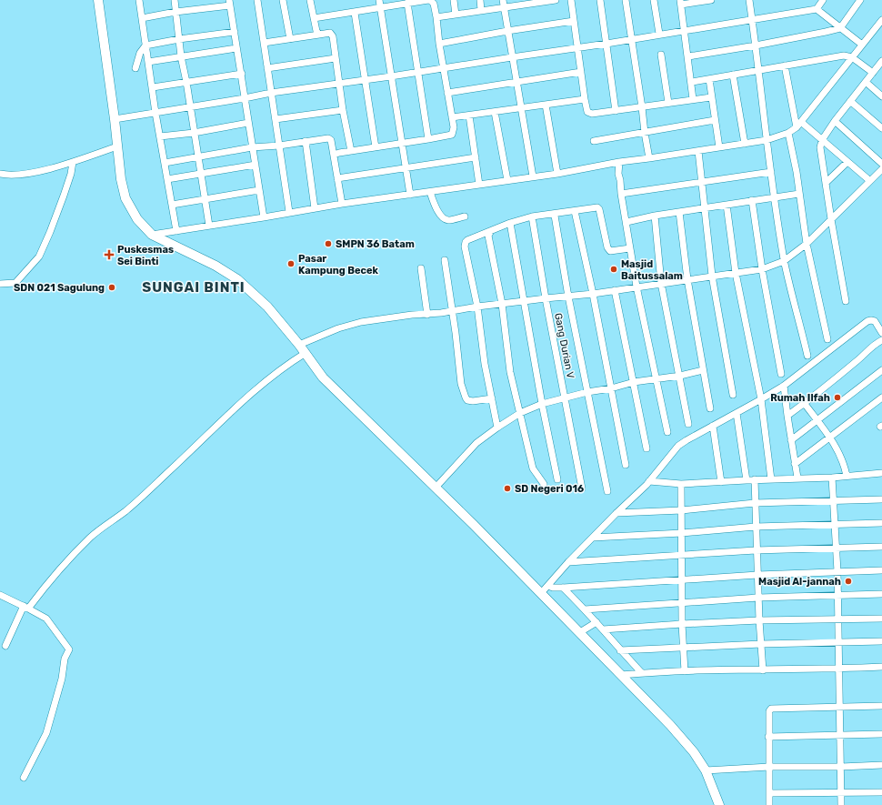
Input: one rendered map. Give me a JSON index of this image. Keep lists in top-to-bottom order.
{
  "streets": {
    "street": ["Gang Durian V"]
  },
  "districts": ["SUNGAI BINTI"],
  "places": {
    "other": [
      "SMPN 36 Batam",
      "Pasar Kampung Becek",
      "Masjid Baitussalam",
      "SDN 021 Sagulung",
      "Rumah Ilfah",
      "SD Negeri 016",
      "Masjid Al-jannah"
    ],
    "health": ["Puskesmas Sei Binti"]
  }
}
